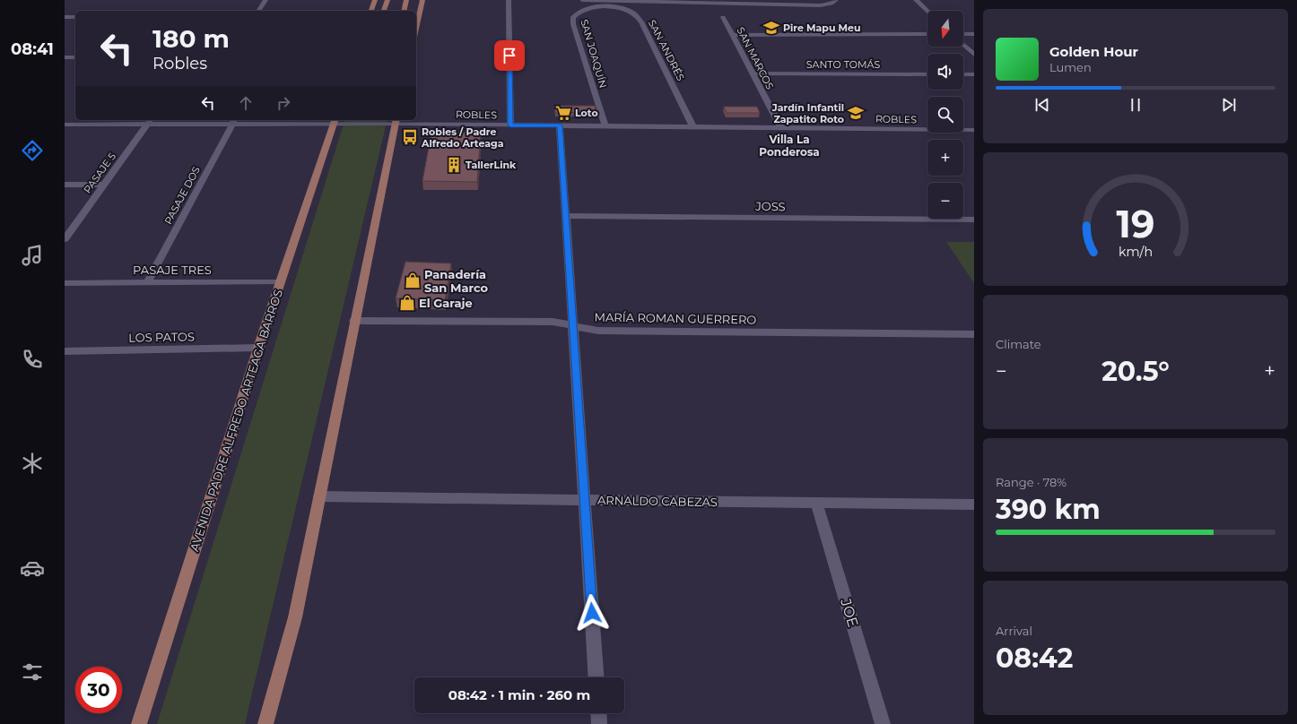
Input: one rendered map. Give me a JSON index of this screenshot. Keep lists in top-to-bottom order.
{
  "streets": {
    "main road": ["AVENIDA PADRE ALFREDO ARTEAGA BARROS"],
    "street": [
      "SAN ANDRÉS",
      "SAN JOAQUÍN",
      "SAN MARCOS",
      "SANTO TOMÁS",
      "ROBLES",
      "PASAJE 5",
      "PASAJE DOS",
      "JOSS",
      "PASAJE TRES",
      "MARÍA ROMAN GUERRERO",
      "LOS PATOS",
      "ARNALDO CABEZAS",
      "JOE"
    ]
  },
  "crossings": [
    ["SAN ANDRÉS", "SAN JOAQUÍN"],
    ["SAN ANDRÉS", "ROBLES"],
    ["SAN JOAQUÍN", "ROBLES"],
    ["SAN MARCOS", "SANTO TOMÁS"],
    ["SAN MARCOS", "ROBLES"],
    ["ROBLES", "PASAJE 5"],
    ["ROBLES", "PASAJE DOS"],
    ["ROBLES", "AVENIDA PADRE ALFREDO ARTEAGA BARROS"],
    ["PASAJE DOS", "PASAJE TRES"],
    ["PASAJE TRES", "AVENIDA PADRE ALFREDO ARTEAGA BARROS"],
    ["LOS PATOS", "AVENIDA PADRE ALFREDO ARTEAGA BARROS"],
    ["ARNALDO CABEZAS", "JOE"]
  ],
  "districts": ["Villa La Ponderosa"],
  "places": {
    "school or university": ["Pire Mapu Meu", "Jardín Infantil Zapatito Roto"],
    "supermarket": ["Loto"],
    "bus stop": ["Robles / Padre Alfredo Arteaga"],
    "building": ["TallerLink"],
    "shop": ["Panadería San Marco", "El Garaje"]
  },
  "north": "bottom",
  "page": {
    "tabs": "08:41",
    "map_buttons": ["+", "−"],
    "turn": ["180 m", "Robles"],
    "song": ["Golden Hour", "Lumen"],
    "tile": [
      "Climate",
      ["Range · 78%", "390 km"],
      ["Arrival", "08:42"]
    ],
    "heat": ["−", "20.5°", "+"],
    "limit": "30",
    "trip": "08:42 · 1 min · 260 m",
    "gauge": ["19", "km/h"]
  }
}
